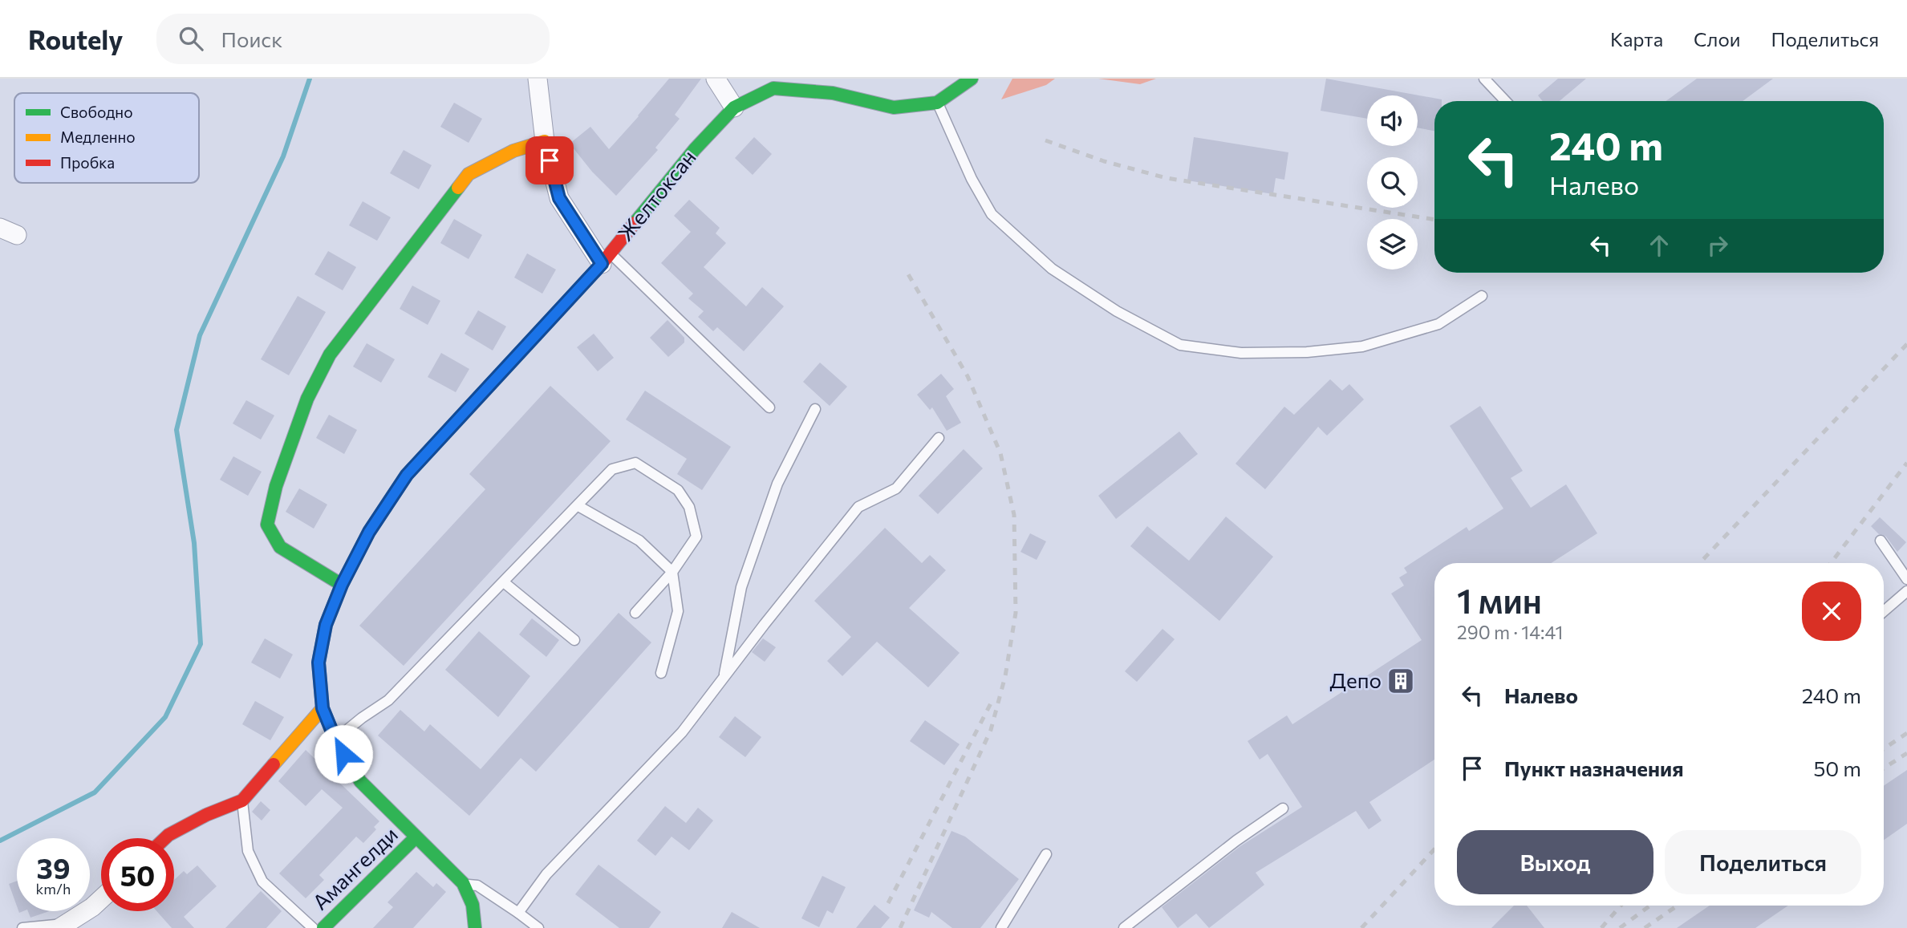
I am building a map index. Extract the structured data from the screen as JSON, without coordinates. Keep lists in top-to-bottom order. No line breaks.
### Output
{"streets":{"main road":["Желтоксан","Амангелди"]},"crossings":[["Желтоксан","Амангелди"]],"places":{"building":["Депо"]},"legend":["Свободно","Медленно","Пробка"],"page":{"header":"Routely","search":"Поиск","nav":["Карта","Слои","Поделиться"],"turn":["240 m","Налево"],"heading":["1 мин","290 m · 14:41"],"list":[{"name":"Налево","value":"240 m"},{"name":"Пункт назначения","value":"50 m"}],"buttons":["Выход","Поделиться"],"speed":"39 km/h","limit":"50"}}
